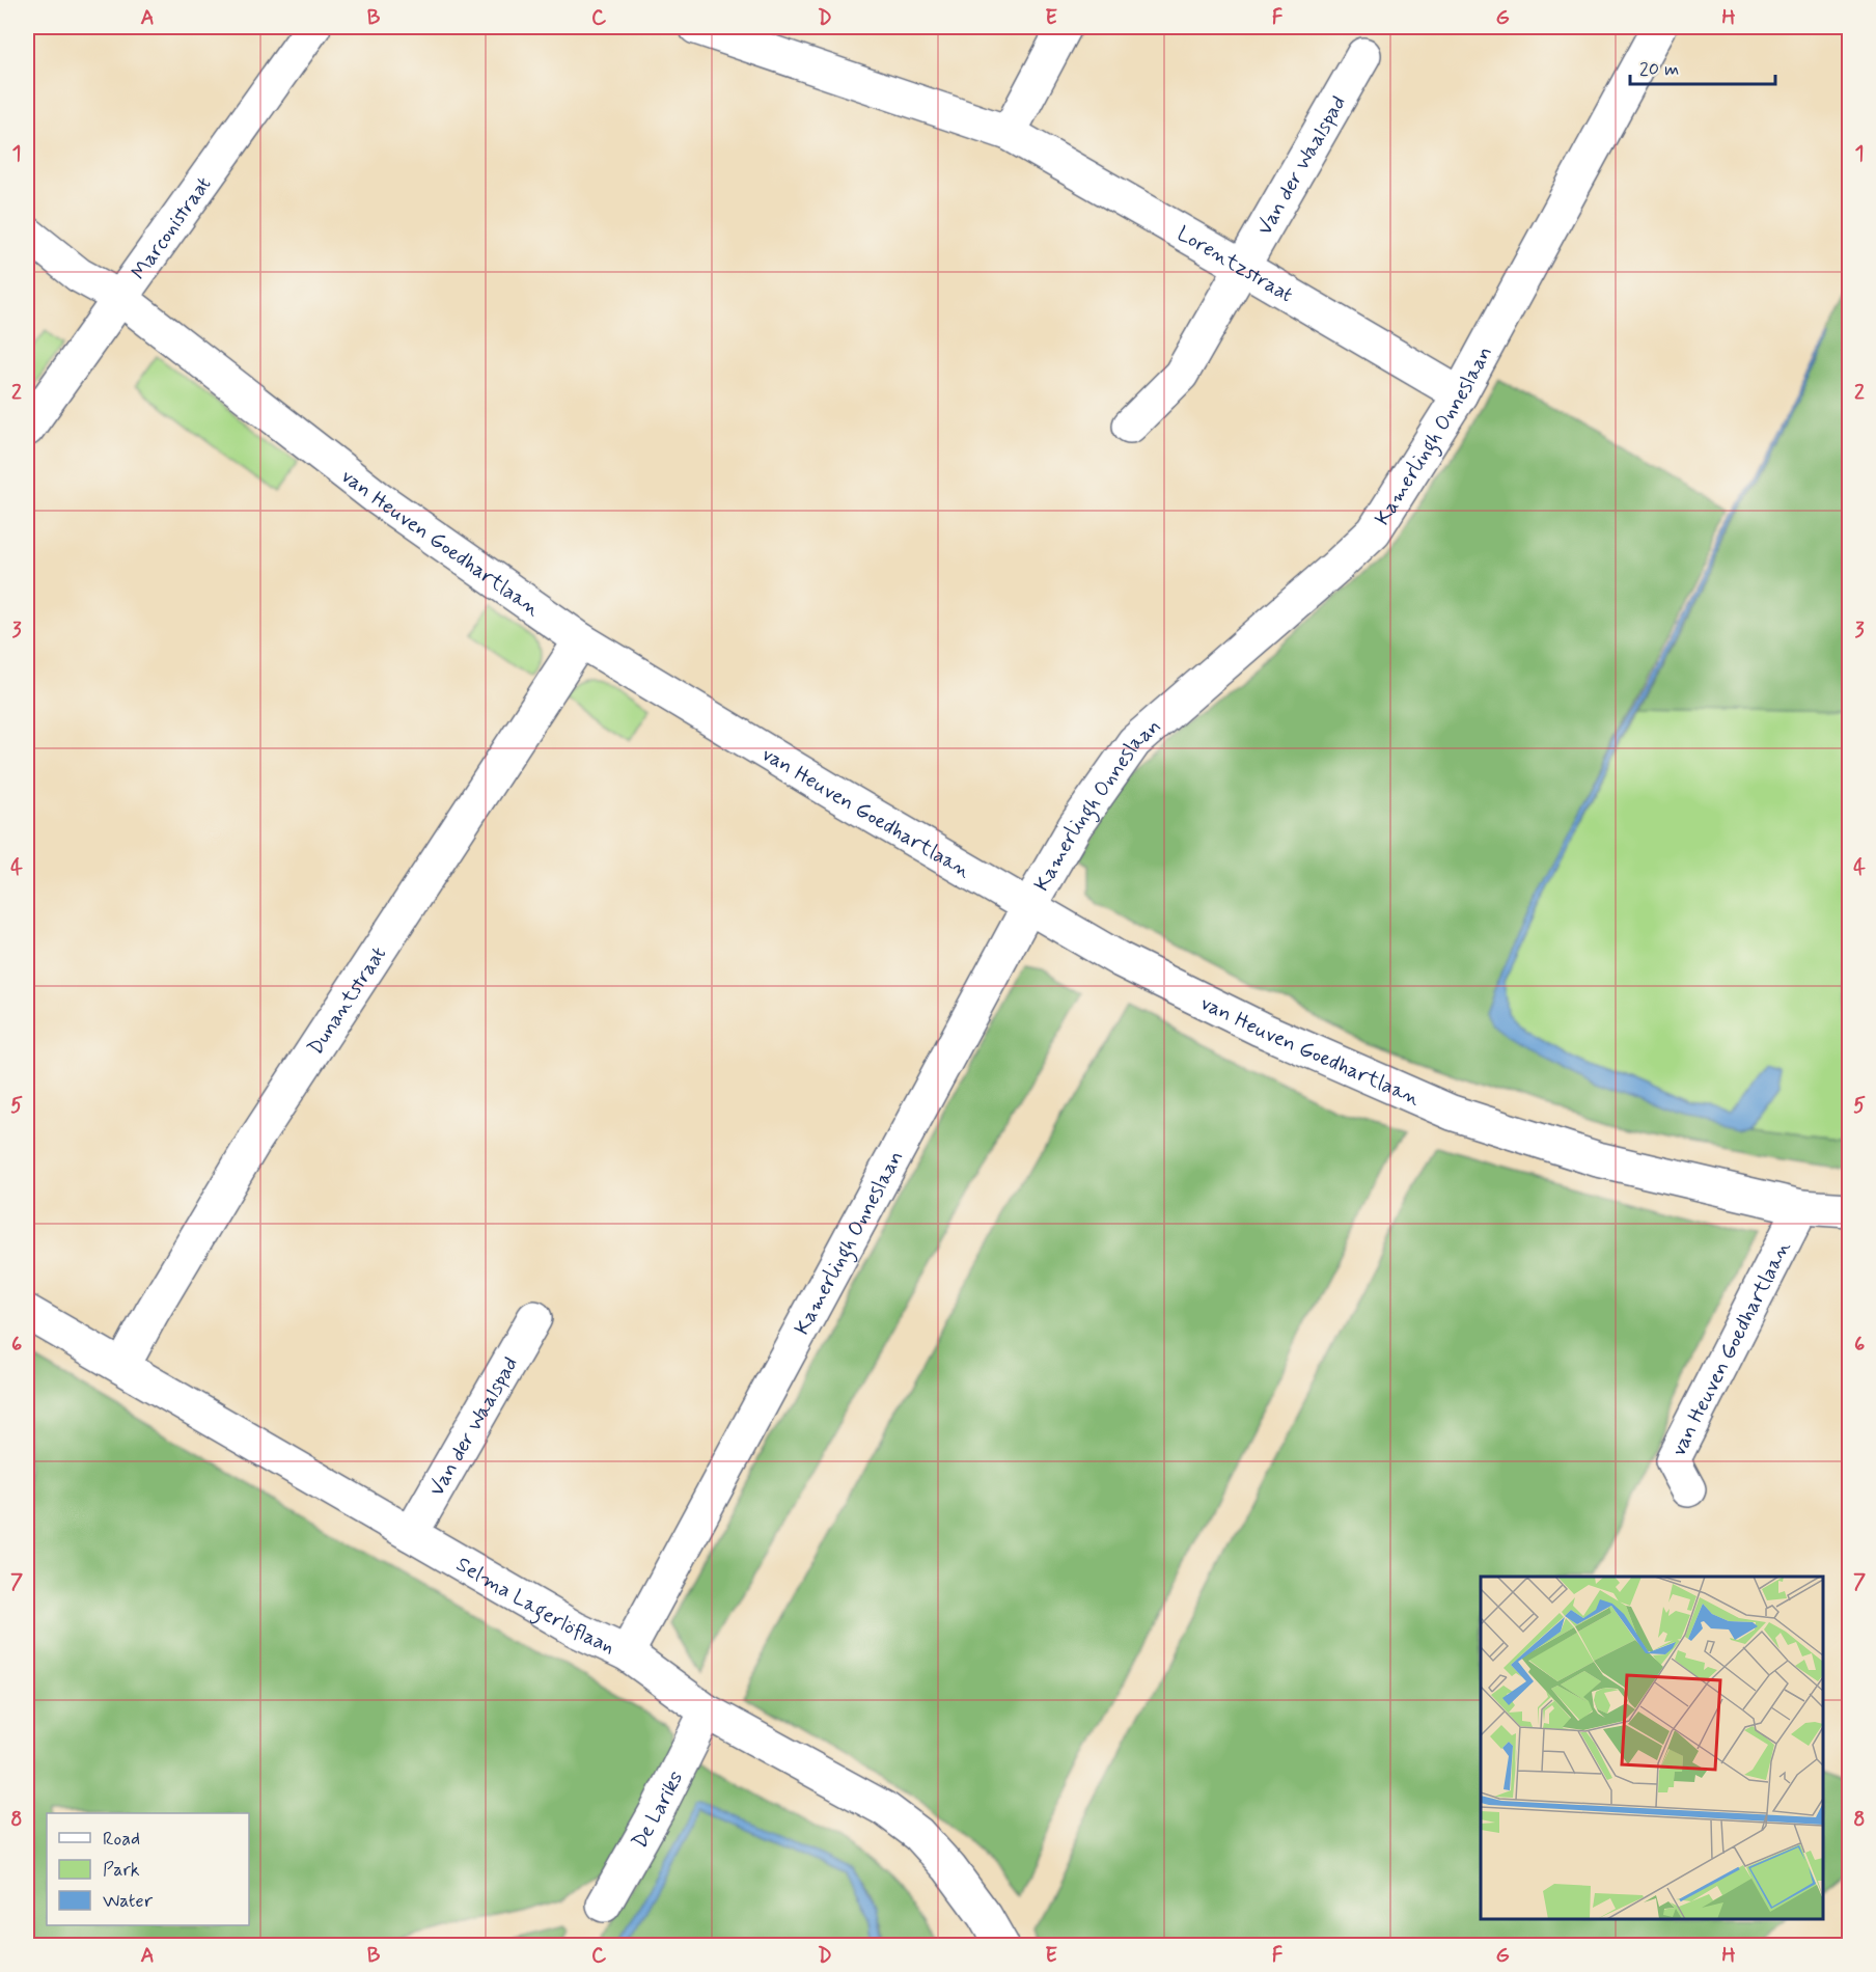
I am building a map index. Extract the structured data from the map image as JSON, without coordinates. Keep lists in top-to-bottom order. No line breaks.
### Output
{"streets":{"street":["Van der Waalspad","Marconistraat","Lorentzstraat","Kamerlingh Onneslaan","van Heuven Goedhartlaan","Dunantstraat","Selma Lagerlöflaan","De Lariks"]},"crossings":[["Van der Waalspad","Lorentzstraat"],["Van der Waalspad","Selma Lagerlöflaan"],["Marconistraat","van Heuven Goedhartlaan"],["Lorentzstraat","Kamerlingh Onneslaan"],["Kamerlingh Onneslaan","van Heuven Goedhartlaan"],["Kamerlingh Onneslaan","Selma Lagerlöflaan"],["van Heuven Goedhartlaan","Dunantstraat"],["Dunantstraat","Selma Lagerlöflaan"],["Selma Lagerlöflaan","De Lariks"]],"legend":["Road","Park","Water"],"scale_bar":"20 m","grid":{"columns":["A","B","C","D","E","F","G","H"],"rows":["1","2","3","4","5","6","7","8"]}}
